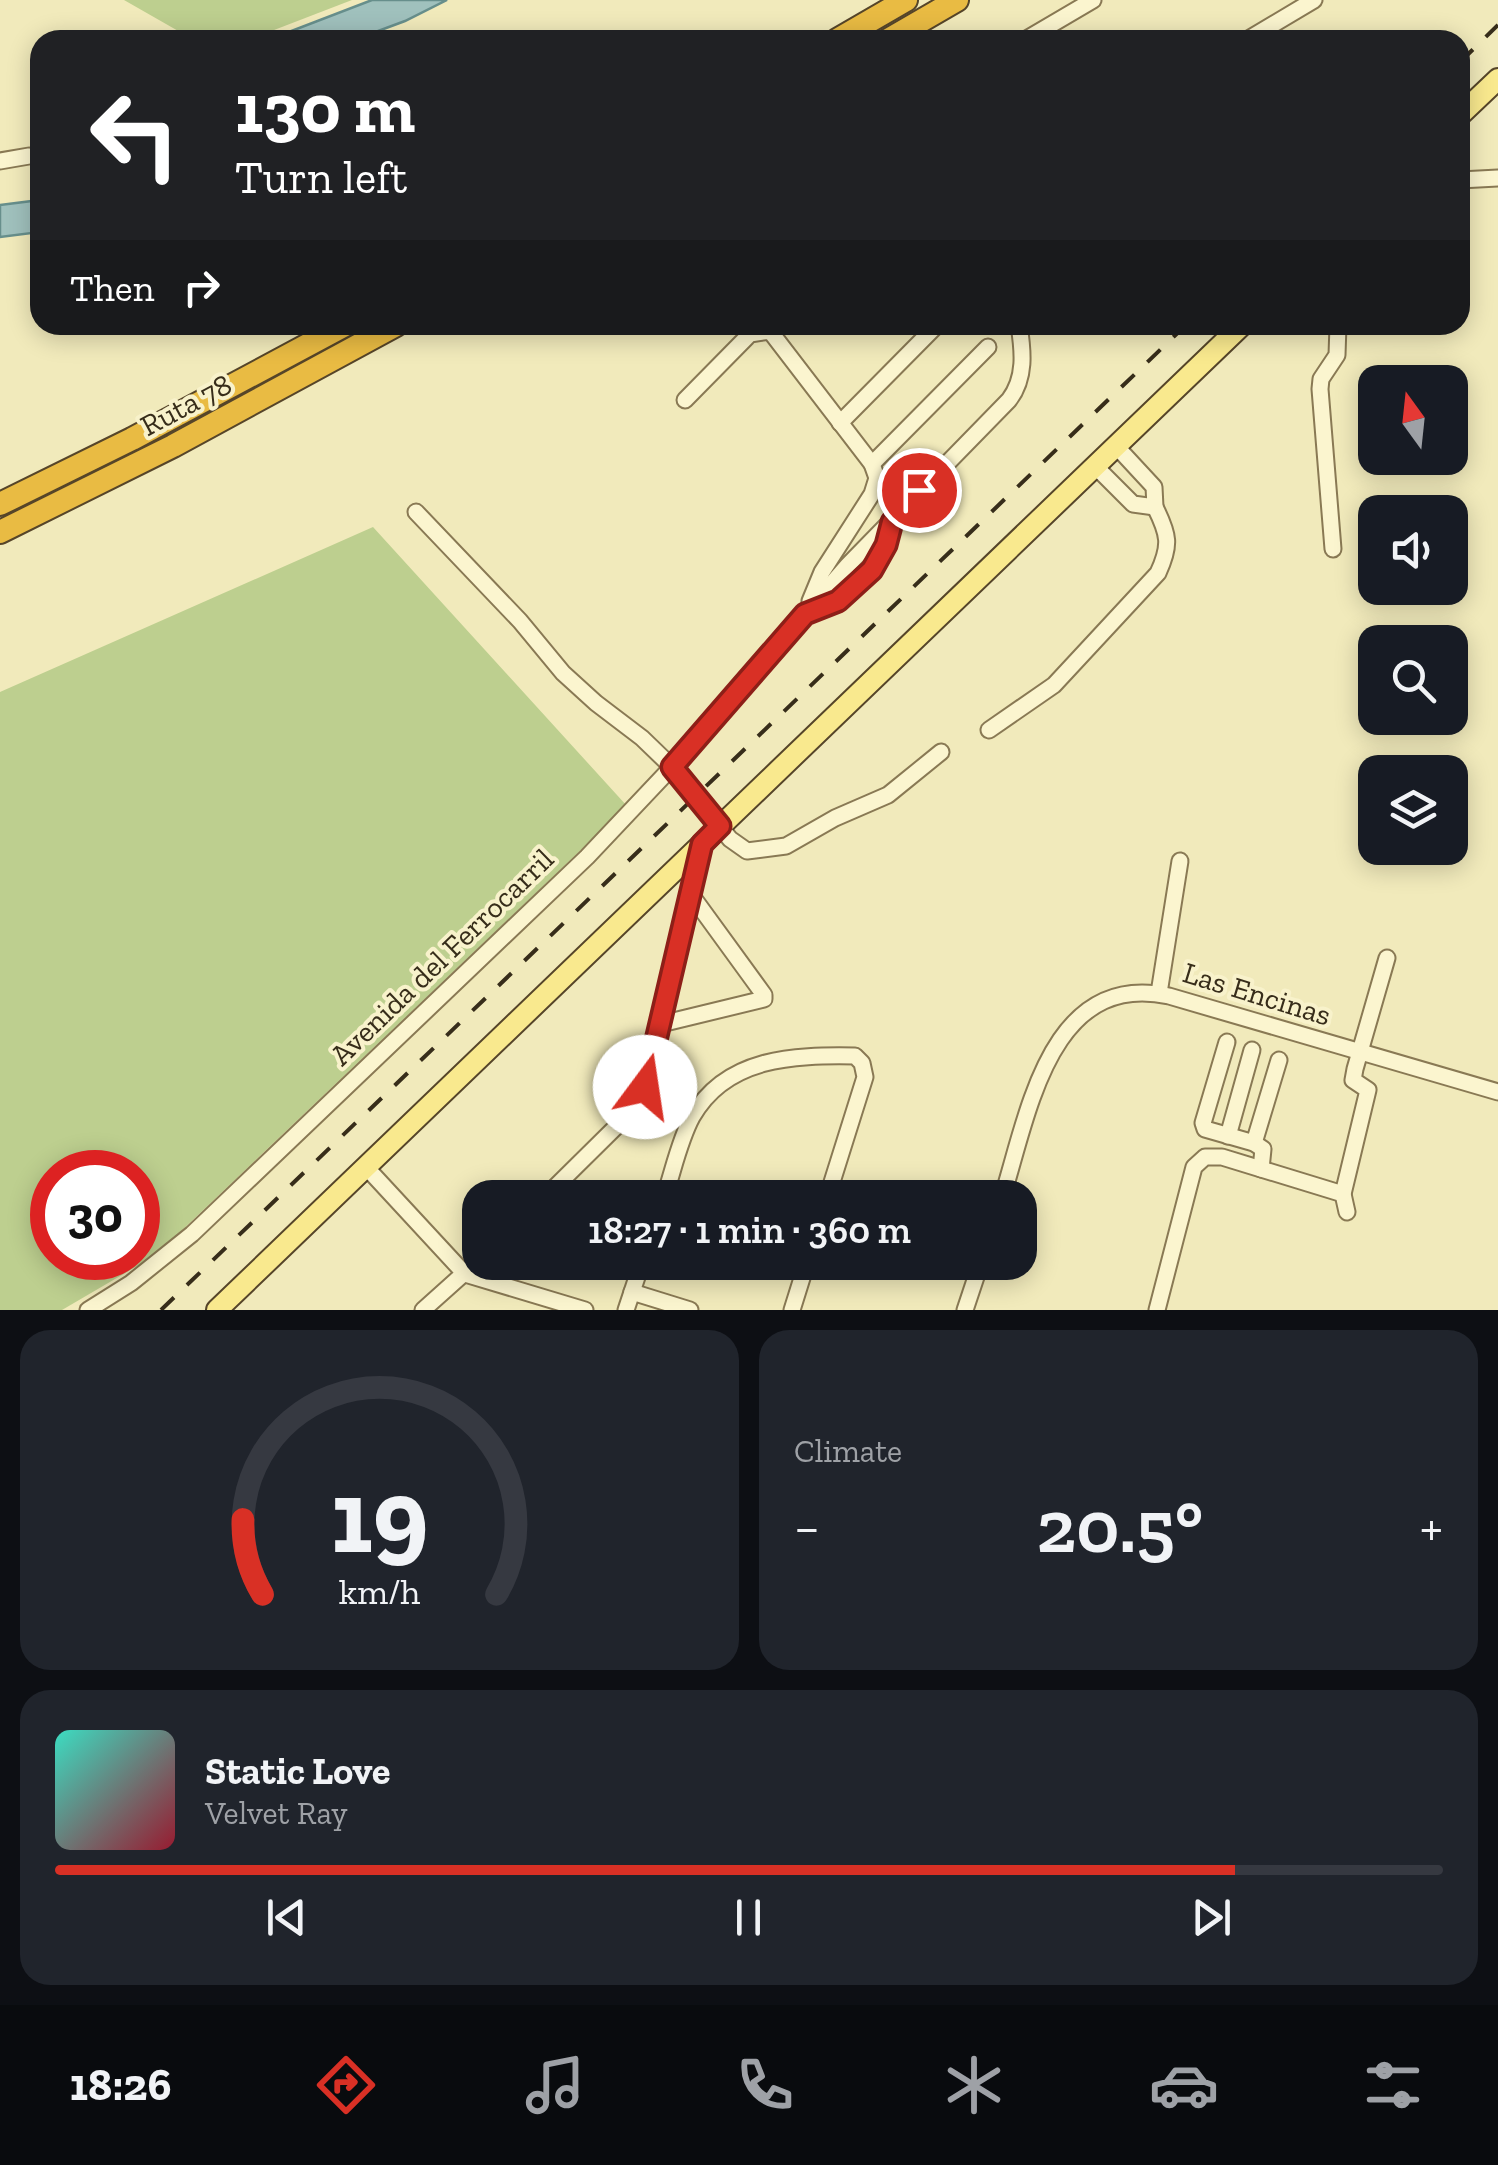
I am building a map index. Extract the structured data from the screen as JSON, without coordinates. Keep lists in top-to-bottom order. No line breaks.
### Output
{"streets":{"highway":["Ruta 78"],"street":["Avenida del Ferrocarril","Las Encinas"]},"north":"top","page":{"turn":["130 m","Turn left"],"then":"Then","limit":"30","trip":"18:27 · 1 min · 360 m","tile":"Climate","heat":["−","20.5°","+"],"song":["Static Love","Velvet Ray"],"tabs":"18:26","gauge":["19","km/h"]}}
